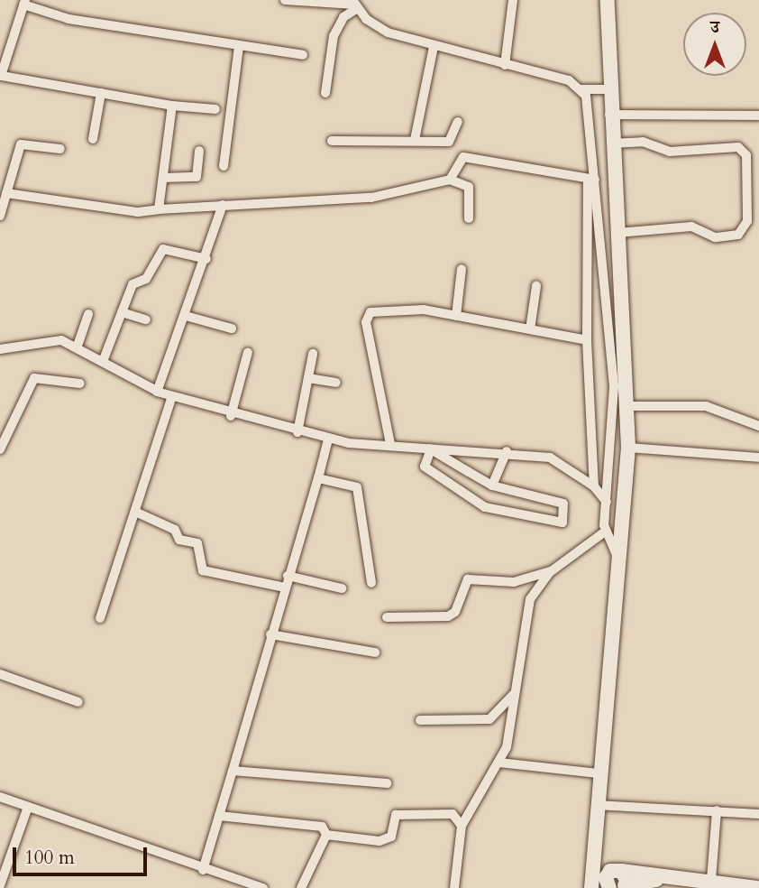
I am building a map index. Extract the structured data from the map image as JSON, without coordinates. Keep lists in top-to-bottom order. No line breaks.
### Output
{"scale_bar":"100 m","north":"top"}
